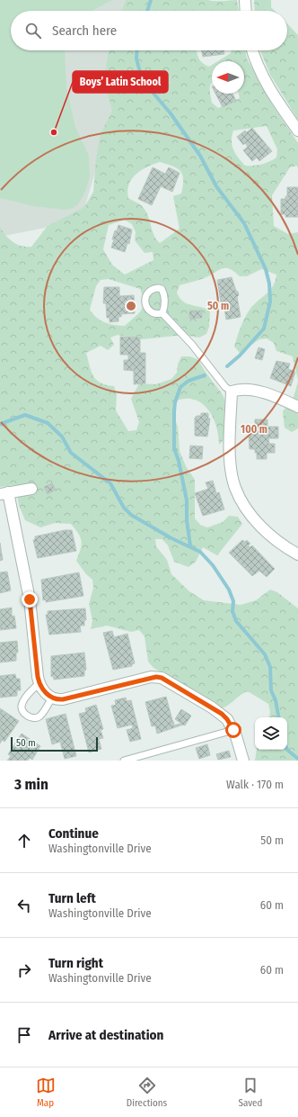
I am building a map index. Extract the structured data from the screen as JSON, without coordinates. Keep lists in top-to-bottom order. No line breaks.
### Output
{"places":["Boys’ Latin School"],"scale_bar":"50 m","north":"left","page":{"search":"Search here","scale":"50 m","heading":["3 min","Walk · 170 m"],"list":[["Continue","Washingtonville Drive","50 m"],["Turn left","Washingtonville Drive","60 m"],["Turn right","Washingtonville Drive","60 m"],"Arrive at destination"],"nav":["Map","Directions","Saved"]},"rings":["50 m","100 m"]}
